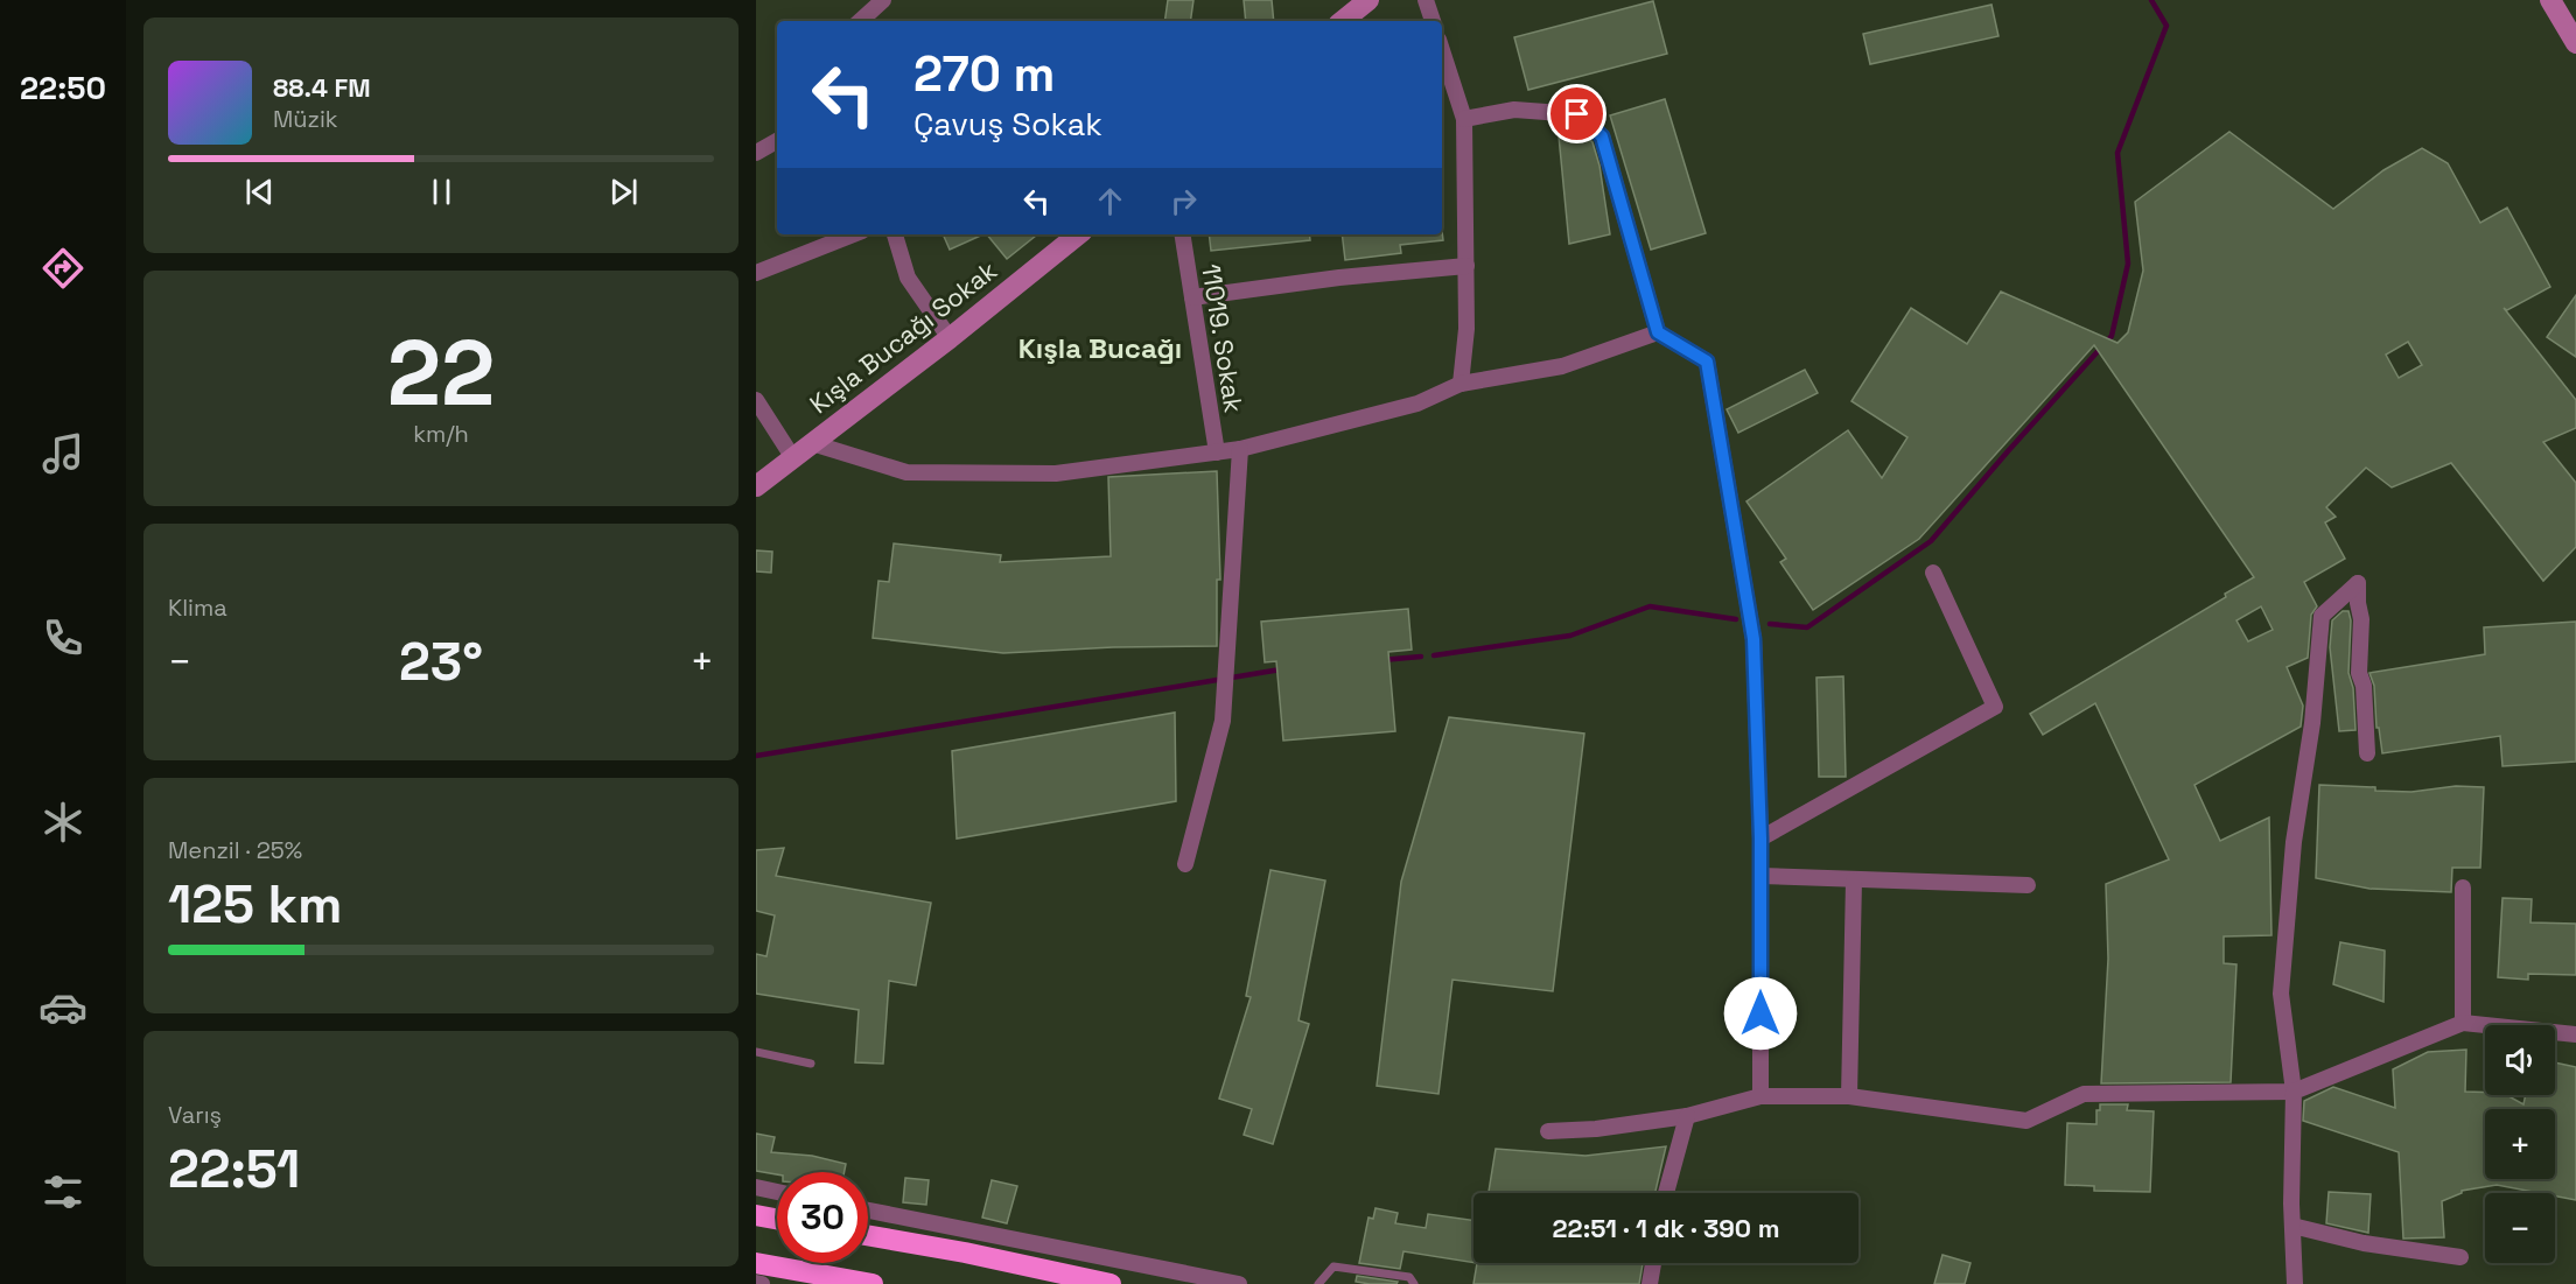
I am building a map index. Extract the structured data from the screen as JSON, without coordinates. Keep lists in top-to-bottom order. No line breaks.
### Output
{"streets":{"street":["Kışla Bucağı Sokak","11019. Sokak"]},"districts":["Kışla Bucağı"],"page":{"tabs":"22:50","turn":["270 m","Çavuş Sokak"],"song":["88.4 FM","Müzik"],"tile":[["22","km/h"],"Klima",["Menzil · 25%","125 km"],["Varış","22:51"]],"heat":["−","23°","+"],"map_buttons":["+","−"],"limit":"30","trip":"22:51 · 1 dk · 390 m"}}
